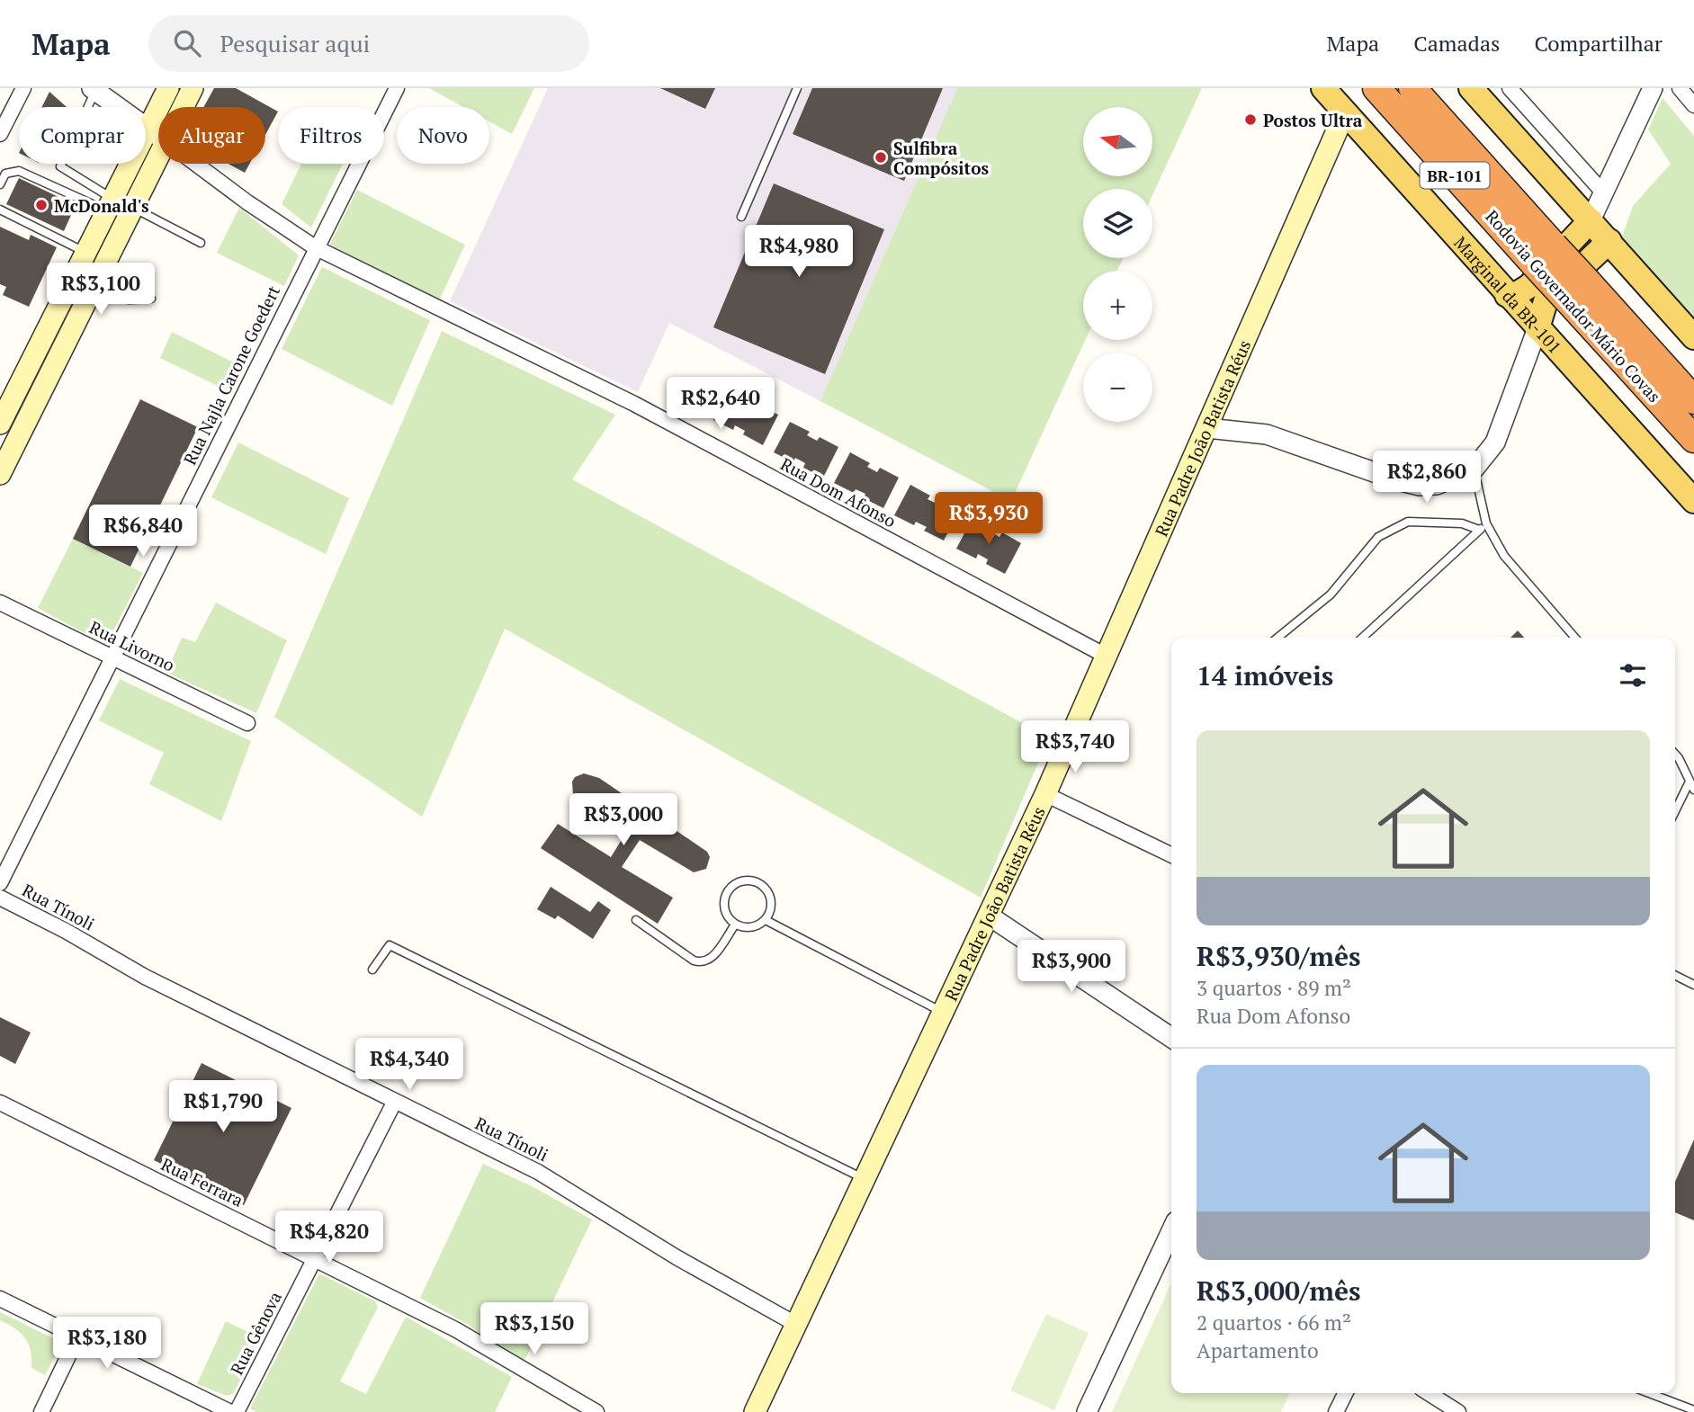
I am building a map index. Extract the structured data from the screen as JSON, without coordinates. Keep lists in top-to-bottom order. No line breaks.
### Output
{"streets":{"highway":["BR-101","Rodovia Governador Mário Covas"],"main road":["Marginal da BR-101","Rua Padre João Batista Réus"],"street":["Rua Najla Carone Goedert","Rua Dom Afonso","Rua Livorno","Rua Tínoli","Rua Ferrara","Rua Gênova"]},"crossings":[["Marginal da BR-101","Rua Padre João Batista Réus"],["Rua Najla Carone Goedert","Rua Dom Afonso"],["Rua Najla Carone Goedert","Rua Livorno"],["Rua Padre João Batista Réus","Rua Dom Afonso"],["Rua Padre João Batista Réus","Rua Tínoli"],["Rua Tínoli","Rua Gênova"],["Rua Ferrara","Rua Gênova"]],"places":["Postos Ultra","Sulfibra Compósitos","McDonald's"],"north":"left","page":{"header":"Mapa","search":"Pesquisar aqui","nav":["Mapa","Camadas","Compartilhar"],"map_buttons":["+","−"],"chip":["Comprar","Alugar","Filtros","Novo"],"price":["R$4,980","R$3,100","R$2,640","R$2,860","R$3,930","R$6,840","R$3,740","R$3,000","R$3,900","R$4,340","R$1,790","R$4,820","R$3,150","R$3,180"],"heading":"14 imóveis","list":[{"name":"R$3,930/mês","note":"3 quartos · 89 m² · Rua Dom Afonso"},{"name":"R$3,000/mês","note":"2 quartos · 66 m² · Apartamento"}]}}
